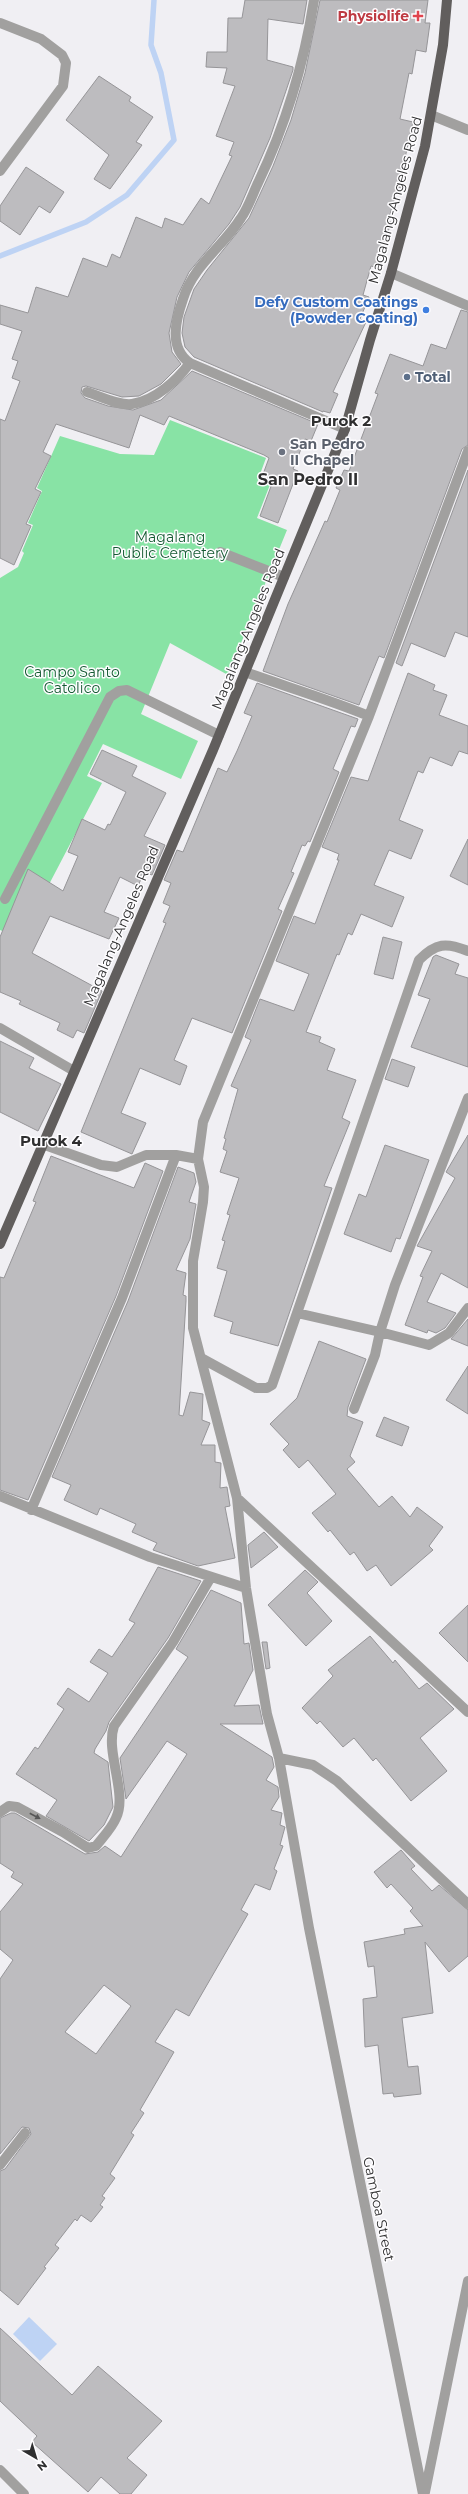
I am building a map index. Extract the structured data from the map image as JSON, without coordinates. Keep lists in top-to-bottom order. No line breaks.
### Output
{"streets":{"main road":["Magalang-Angeles Road"],"street":["Gamboa Street"]},"districts":["Purok 2","San Pedro II","Purok 4"],"parks":["Magalang Public Cemetery","Campo Santo Catolico"],"places":{"health":["Physiolife"],"other":["Defy Custom Coatings (Powder Coating)","Total","San Pedro II Chapel"]},"north":"bottom right"}
